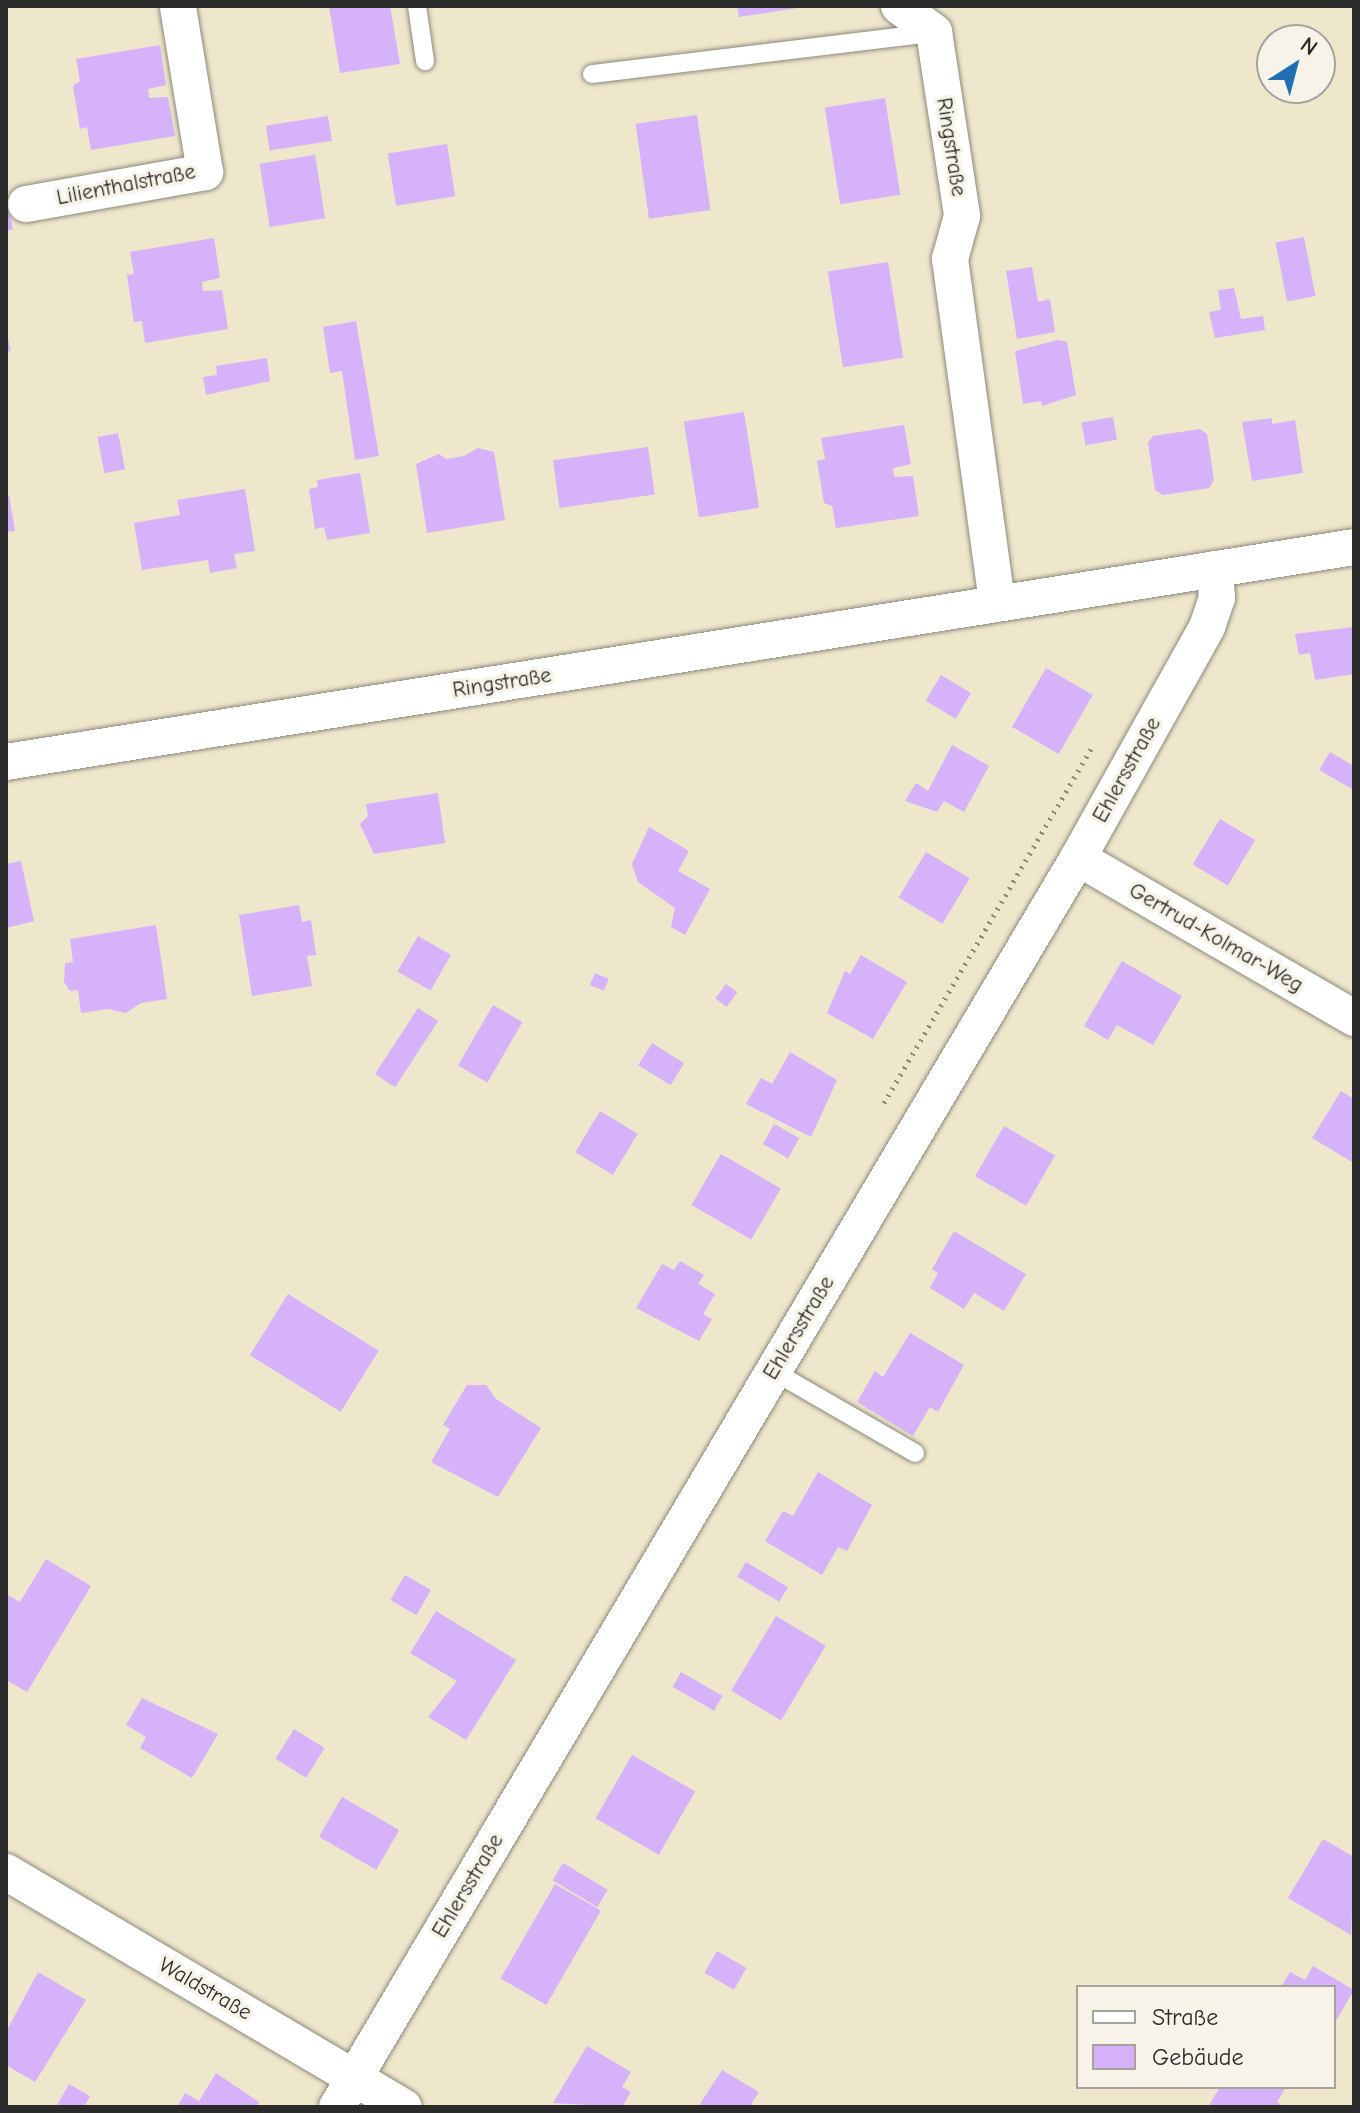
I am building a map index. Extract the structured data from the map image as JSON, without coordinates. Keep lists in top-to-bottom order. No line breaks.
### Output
{"streets":{"street":["Ringstraße","Lilienthalstraße","Ehlersstraße","Gertrud-Kolmar-Weg","Waldstraße"]},"crossings":[["Ringstraße","Ehlersstraße"],["Ehlersstraße","Gertrud-Kolmar-Weg"],["Ehlersstraße","Waldstraße"]],"legend":["Straße","Gebäude"],"north":"top right"}
